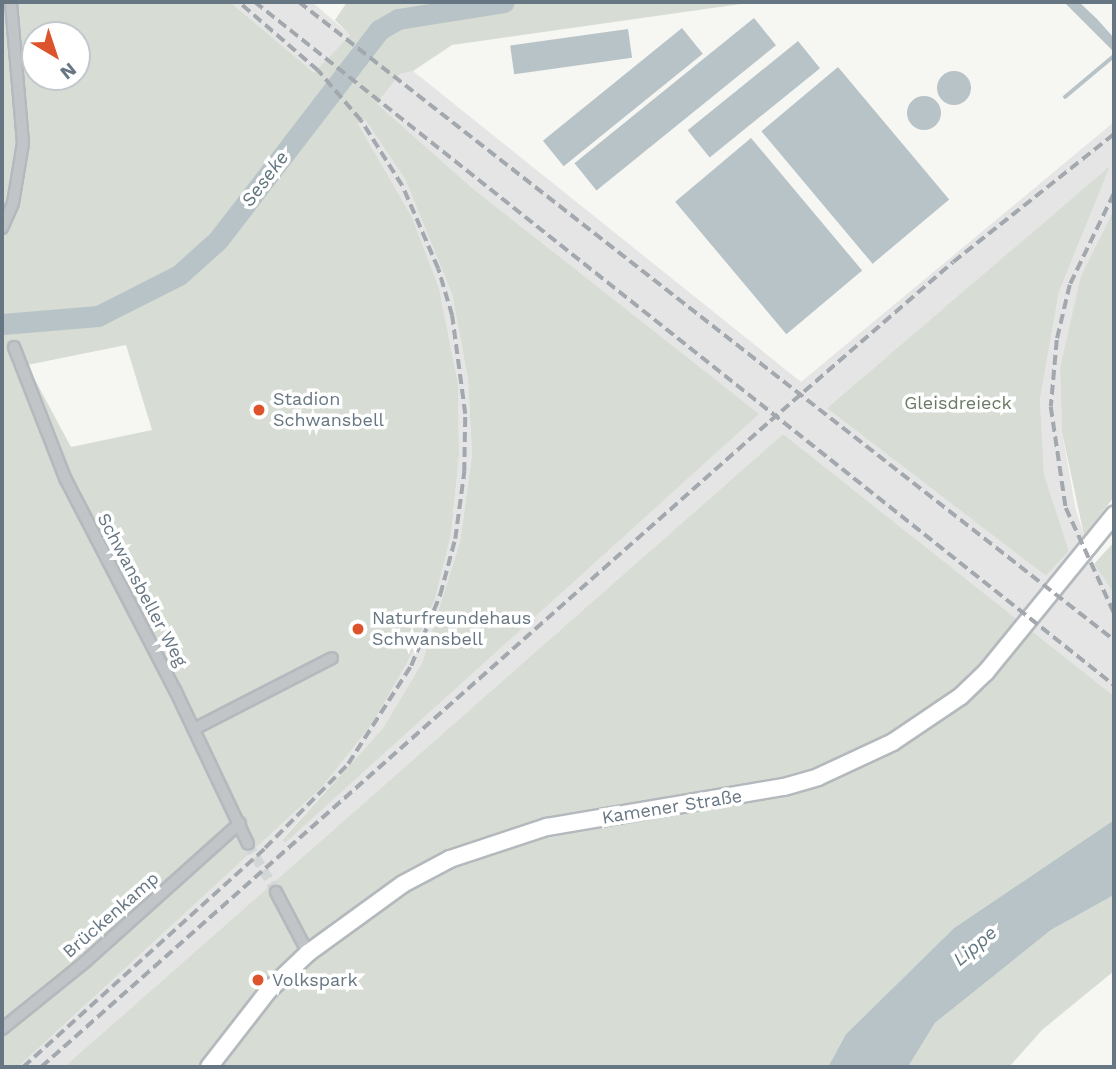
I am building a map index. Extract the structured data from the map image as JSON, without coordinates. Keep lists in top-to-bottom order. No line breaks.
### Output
{"streets":{"main road":["Kamener Straße"],"street":["Schwansbeller Weg","Brückenkamp"]},"crossings":[["Schwansbeller Weg","Brückenkamp"]],"water":["Seseke","Lippe"],"parks":["Gleisdreieck"],"places":["Stadion Schwansbell","Naturfreundehaus Schwansbell","Volkspark"],"north":"bottom right"}
